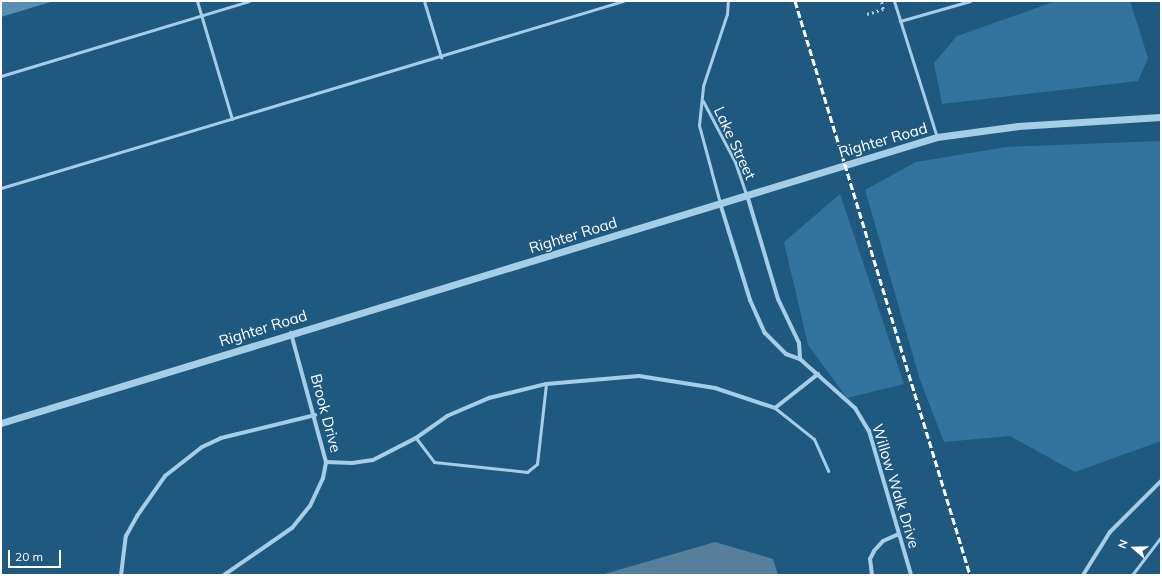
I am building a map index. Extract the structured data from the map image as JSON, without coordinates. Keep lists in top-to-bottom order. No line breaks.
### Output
{"streets":{"street":["Righter Road","Brook Drive","Willow Walk Drive"],"lane":["Lake Street"]},"crossings":[["Righter Road","Lake Street"],["Righter Road","Brook Drive"],["Righter Road","Willow Walk Drive"],["Lake Street","Willow Walk Drive"]],"scale_bar":"20 m","north":"left"}
